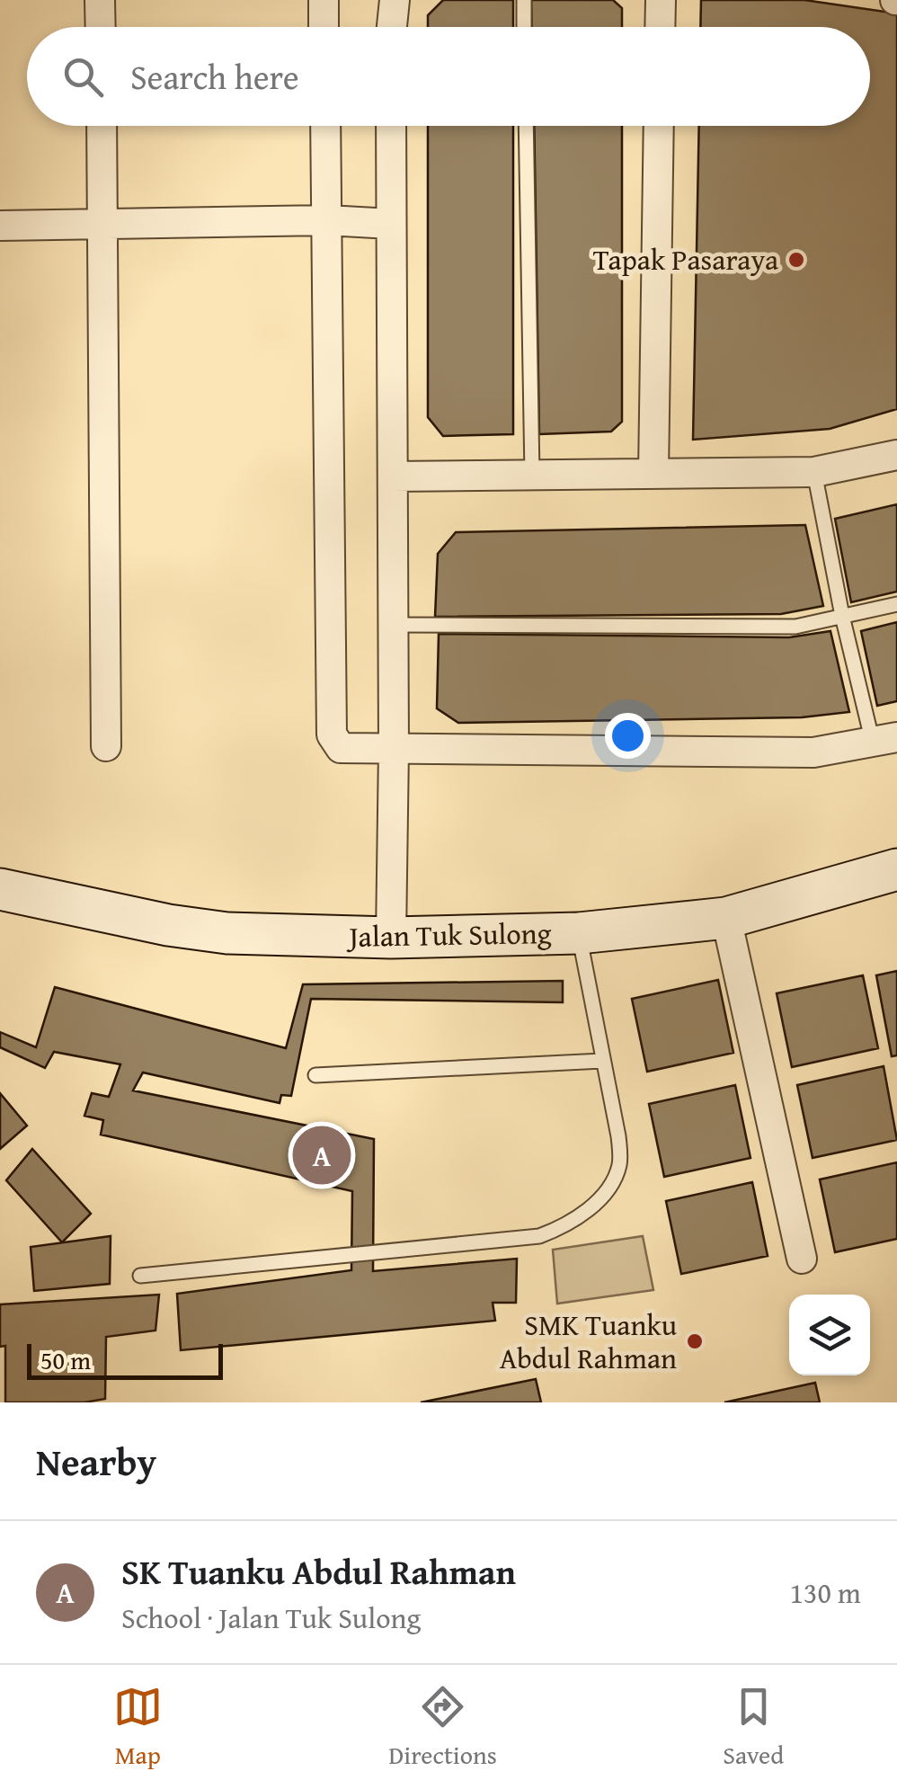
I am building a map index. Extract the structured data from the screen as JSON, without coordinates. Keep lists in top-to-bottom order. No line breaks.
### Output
{"streets":{"street":["Jalan Tuk Sulong"]},"places":["Tapak Pasaraya","SMK Tuanku Abdul Rahman"],"scale_bar":"50 m","page":{"search":"Search here","pins":"A","scale":"50 m","heading":"Nearby","list":[{"mark":"A","name":"SK Tuanku Abdul Rahman","note":"School · Jalan Tuk Sulong","value":"130 m"}],"nav":["Map","Directions","Saved"]}}
